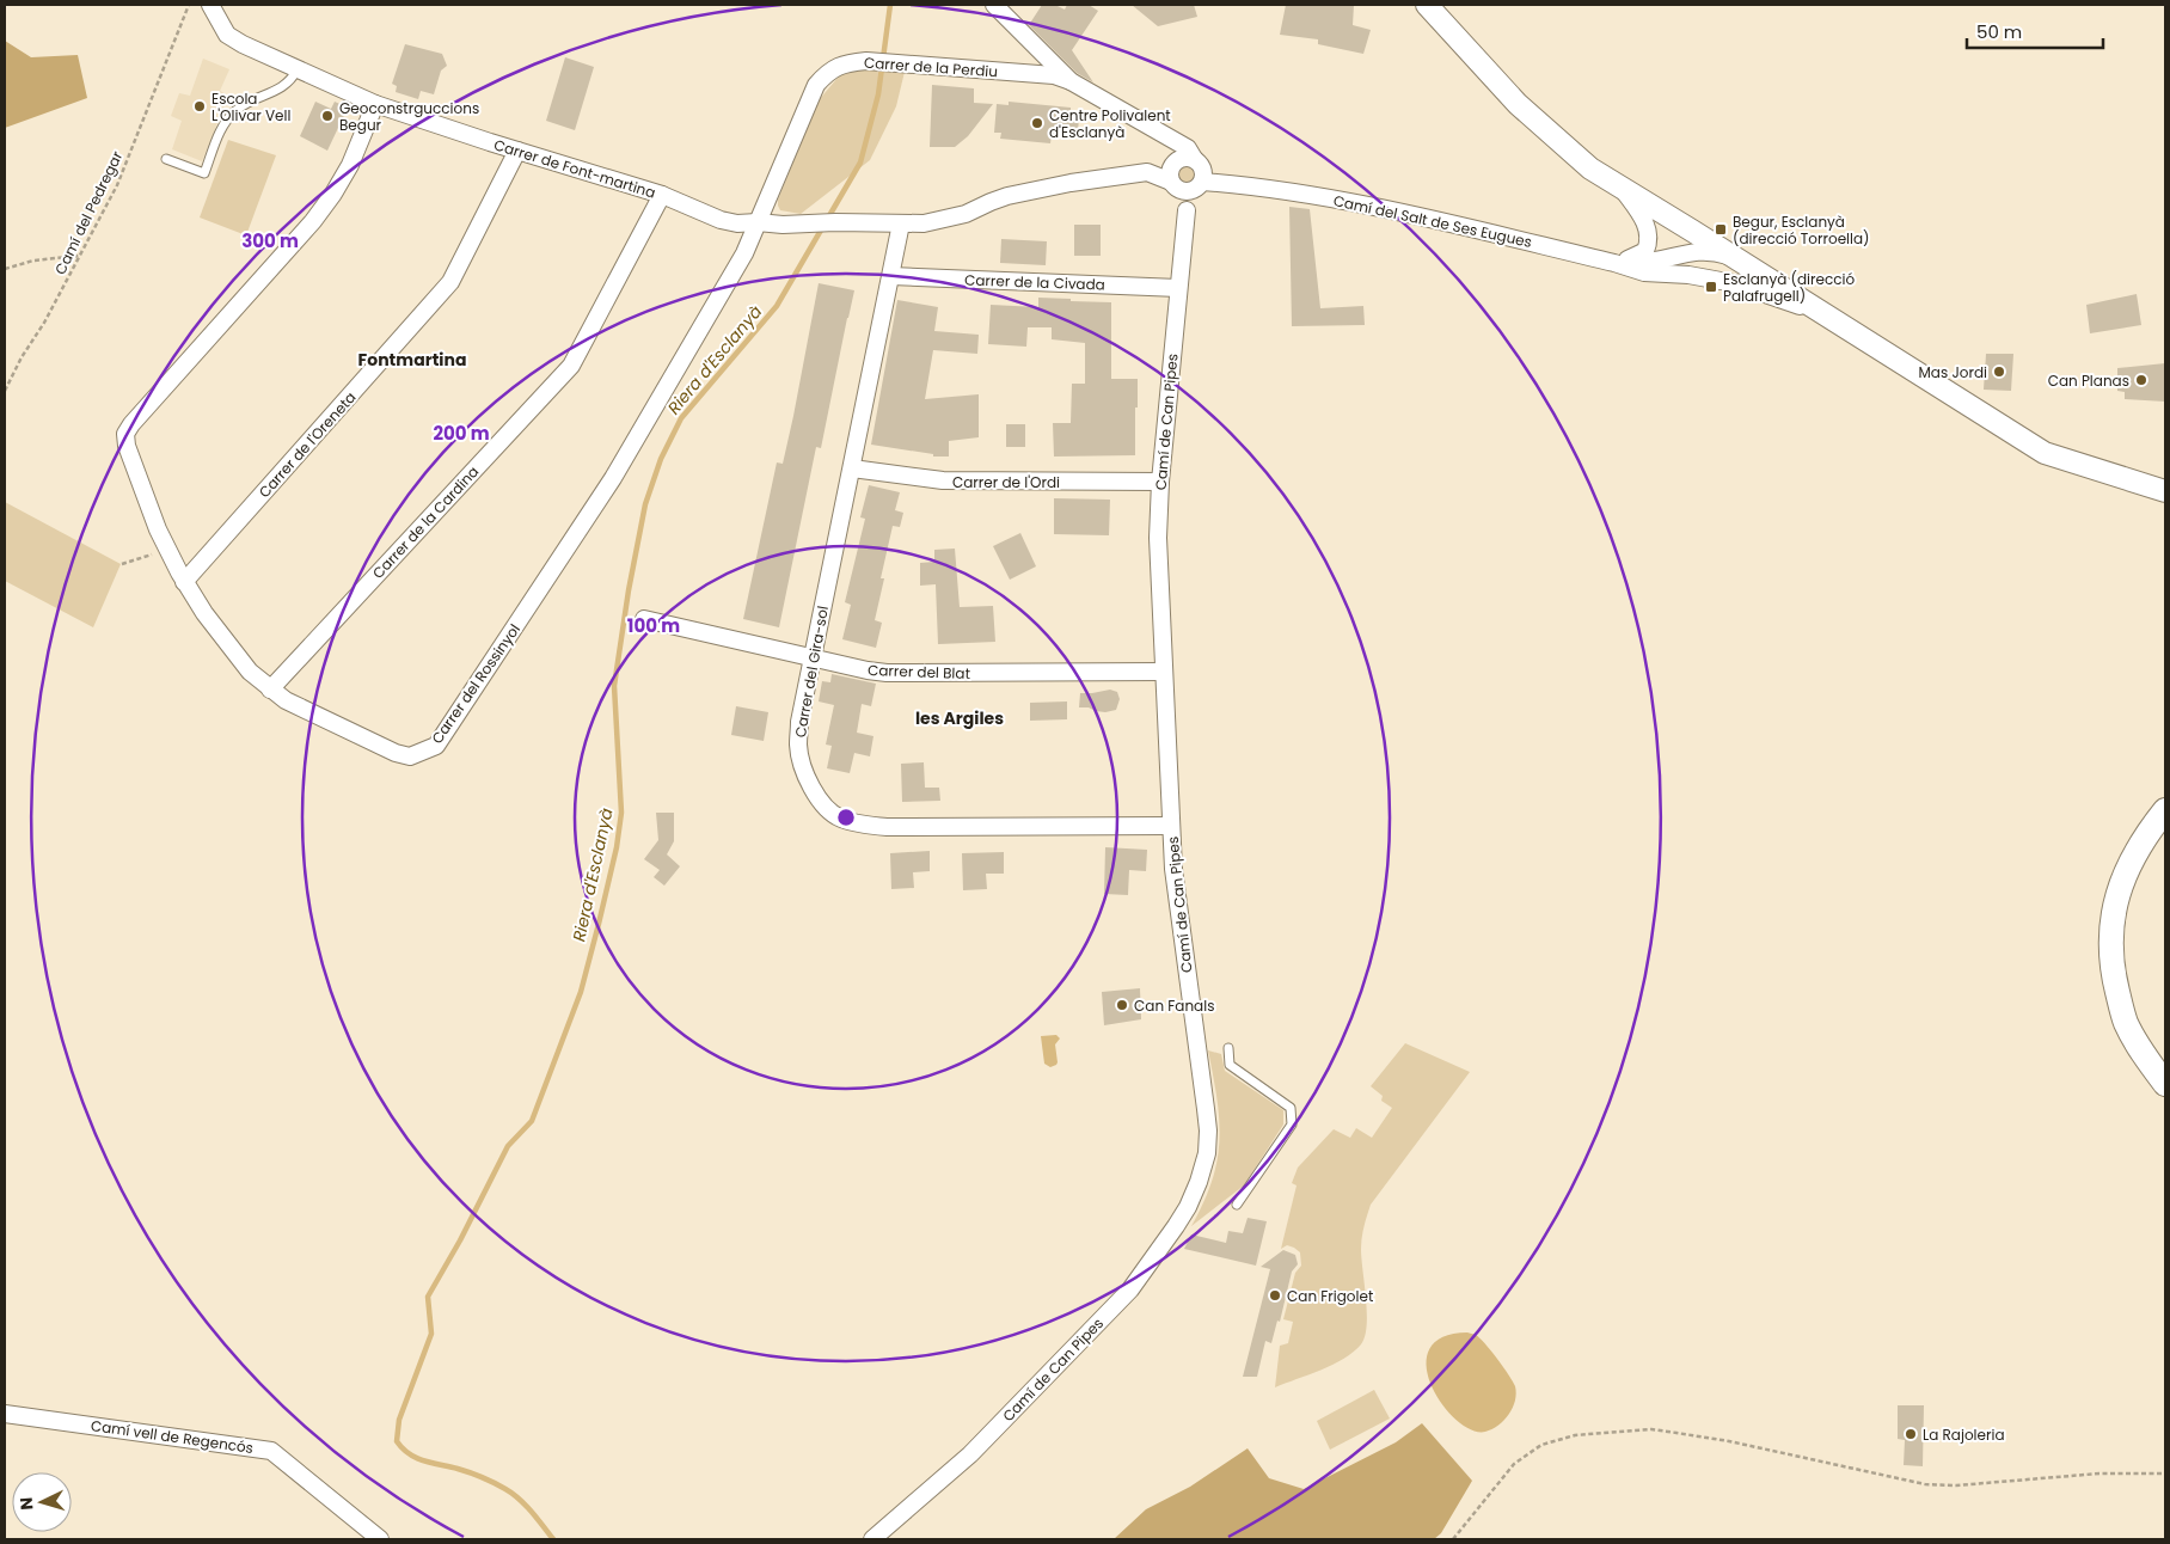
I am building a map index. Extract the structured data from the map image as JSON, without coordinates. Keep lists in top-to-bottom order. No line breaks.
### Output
{"streets":{"street":["Carrer de la Perdiu","Carrer de Font-martina","Camí del Salt de Ses Eugues","Carrer de la Civada","Camí de Can Pipes","Carrer de l'Oreneta","Carrer de l'Ordi","Carrer de la Cardina","Carrer del Gira-sol","Carrer del Blat","Carrer del Rossinyol","Camí vell de Regencós"],"path":["Camí del Pedregar"]},"crossings":[["Carrer de la Perdiu","Carrer de Font-martina"],["Carrer de la Perdiu","Carrer del Rossinyol"],["Carrer de Font-martina","Camí del Salt de Ses Eugues"],["Carrer de Font-martina","Camí de Can Pipes"],["Carrer de Font-martina","Carrer de l'Oreneta"],["Carrer de Font-martina","Carrer de la Cardina"],["Carrer de Font-martina","Carrer del Gira-sol"],["Carrer de Font-martina","Carrer del Rossinyol"],["Camí del Salt de Ses Eugues","Camí de Can Pipes"],["Carrer de la Civada","Camí de Can Pipes"],["Carrer de la Civada","Carrer del Gira-sol"],["Camí de Can Pipes","Carrer de l'Ordi"],["Camí de Can Pipes","Carrer del Gira-sol"],["Camí de Can Pipes","Carrer del Blat"],["Carrer de l'Oreneta","Carrer del Rossinyol"],["Carrer de l'Ordi","Carrer del Gira-sol"],["Carrer de la Cardina","Carrer del Rossinyol"],["Carrer del Gira-sol","Carrer del Blat"]],"districts":["Fontmartina","les Argiles"],"water":["Riera d'Esclanyà"],"places":{"other":["Escola L'Olivar Vell","Geoconstrguccions Begur","Centre Polivalent d'Esclanyà","Mas Jordi","Can Planas","Can Fanals","Can Frigolet","La Rajoleria"],"transit":["Begur, Esclanyà (direcció Torroella)","Esclanyà (direcció Palafrugell)"]},"scale_bar":"50 m","north":"left","rings":["300 m","200 m","100 m"]}
